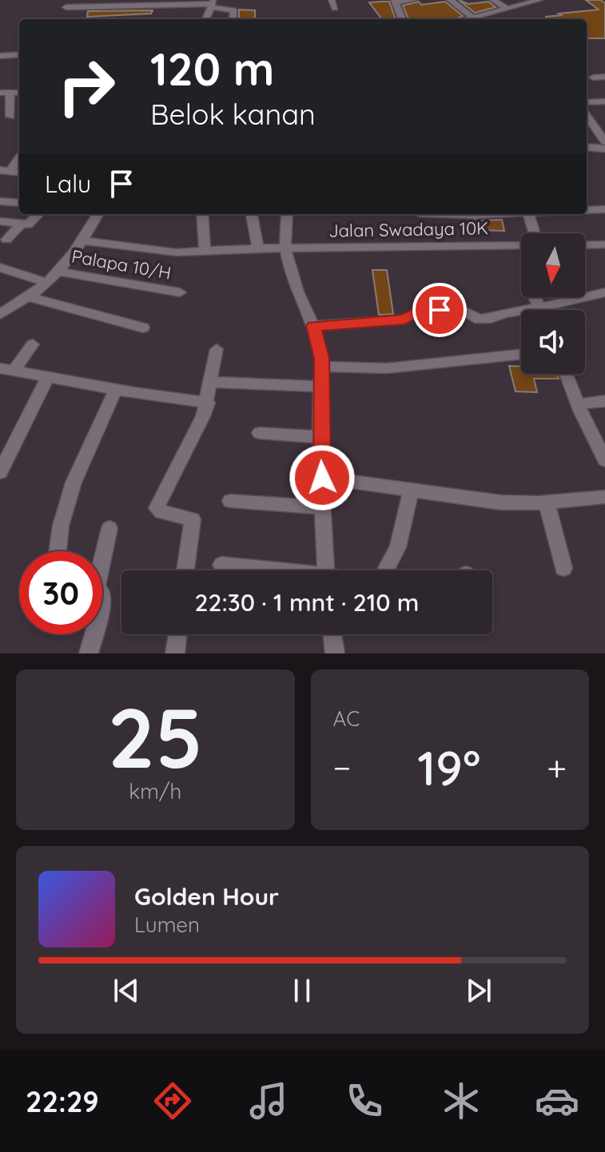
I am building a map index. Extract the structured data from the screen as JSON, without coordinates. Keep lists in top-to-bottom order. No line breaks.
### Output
{"streets":{"street":["Jalan Swadaya 10K","Palapa 10/H"]},"north":"bottom","page":{"turn":["120 m","Belok kanan"],"then":"Lalu","limit":"30","trip":"22:30 · 1 mnt · 210 m","tile":[["25","km/h"],"AC"],"heat":["−","19°","+"],"song":["Golden Hour","Lumen"],"tabs":"22:29"}}
